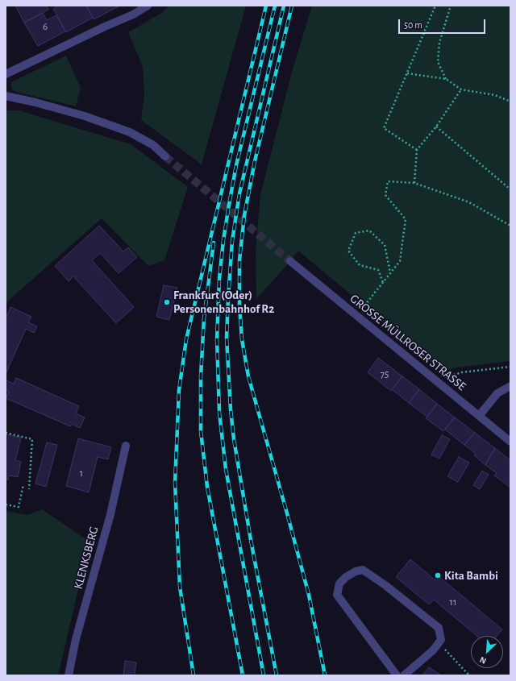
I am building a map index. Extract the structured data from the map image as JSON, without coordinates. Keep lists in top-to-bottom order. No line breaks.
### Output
{"streets":{"street":["GROSSE MÜLLROSER STRASSE","KLENKSBERG"]},"places":["Frankfurt (Oder) Personenbahnhof R2","Kita Bambi"],"house_numbers":["6","75","1","11"],"scale_bar":"50 m","north":"bottom left"}
